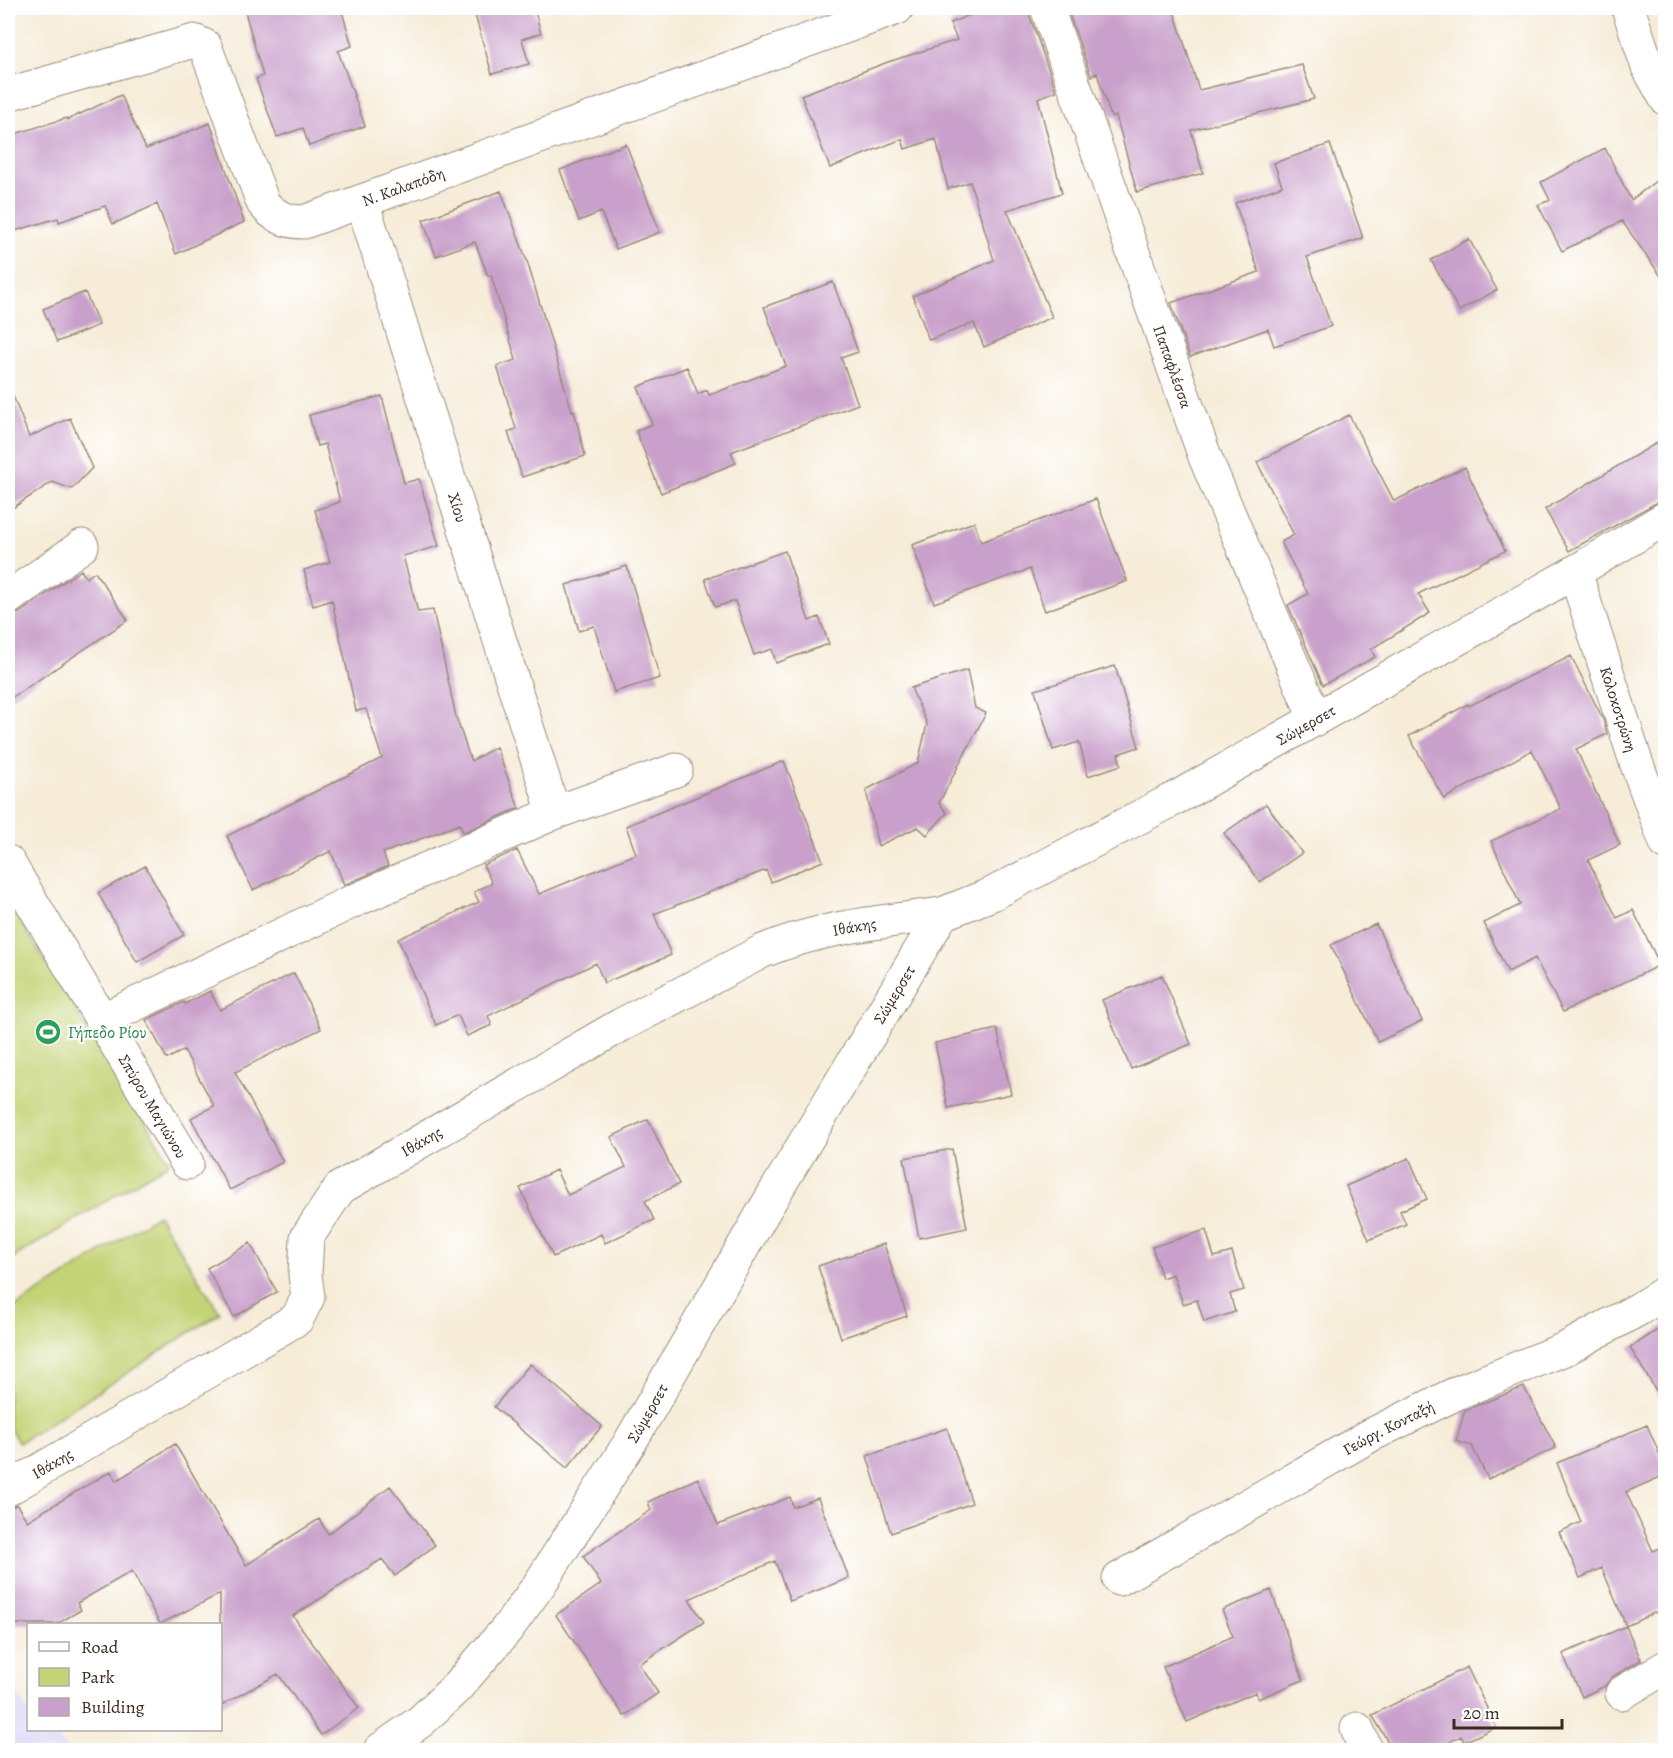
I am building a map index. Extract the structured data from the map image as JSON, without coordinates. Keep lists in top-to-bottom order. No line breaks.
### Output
{"streets":{"street":["Ν. Καλαπόδη","Παπαφλέσσα","Χίου","Κολοκοτρώνη","Σώμερσετ","Ιθάκης","Σπύρου Μαγιώνου","Γεώργ. Κονταξή"]},"crossings":[["Ν. Καλαπόδη","Χίου"],["Παπαφλέσσα","Σώμερσετ"],["Κολοκοτρώνη","Σώμερσετ"],["Σώμερσετ","Ιθάκης"]],"places":{"sports":["Γήπεδο Ρίου"]},"legend":["Road","Park","Building"],"scale_bar":"20 m"}
